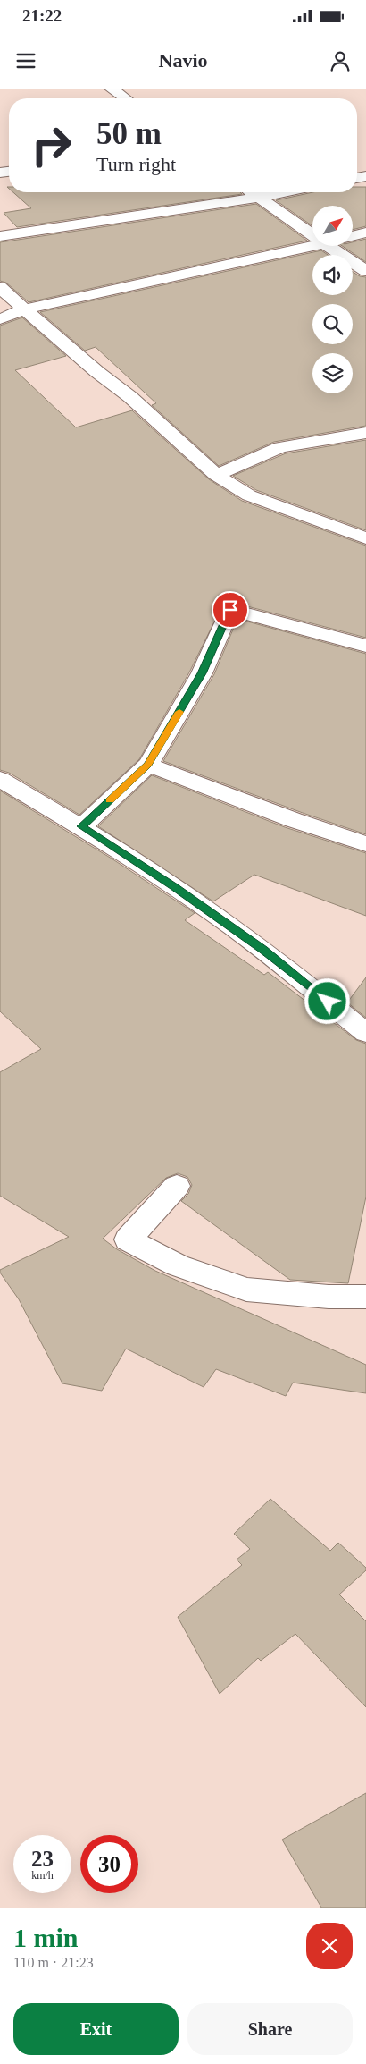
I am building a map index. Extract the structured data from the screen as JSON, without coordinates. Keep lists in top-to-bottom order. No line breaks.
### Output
{"north":"top right","page":{"status":"21:22","header":"Navio","turn":["50 m","Turn right"],"speed":"23 km/h","limit":"30","heading":["1 min","110 m · 21:23"],"buttons":["Exit","Share"]}}
